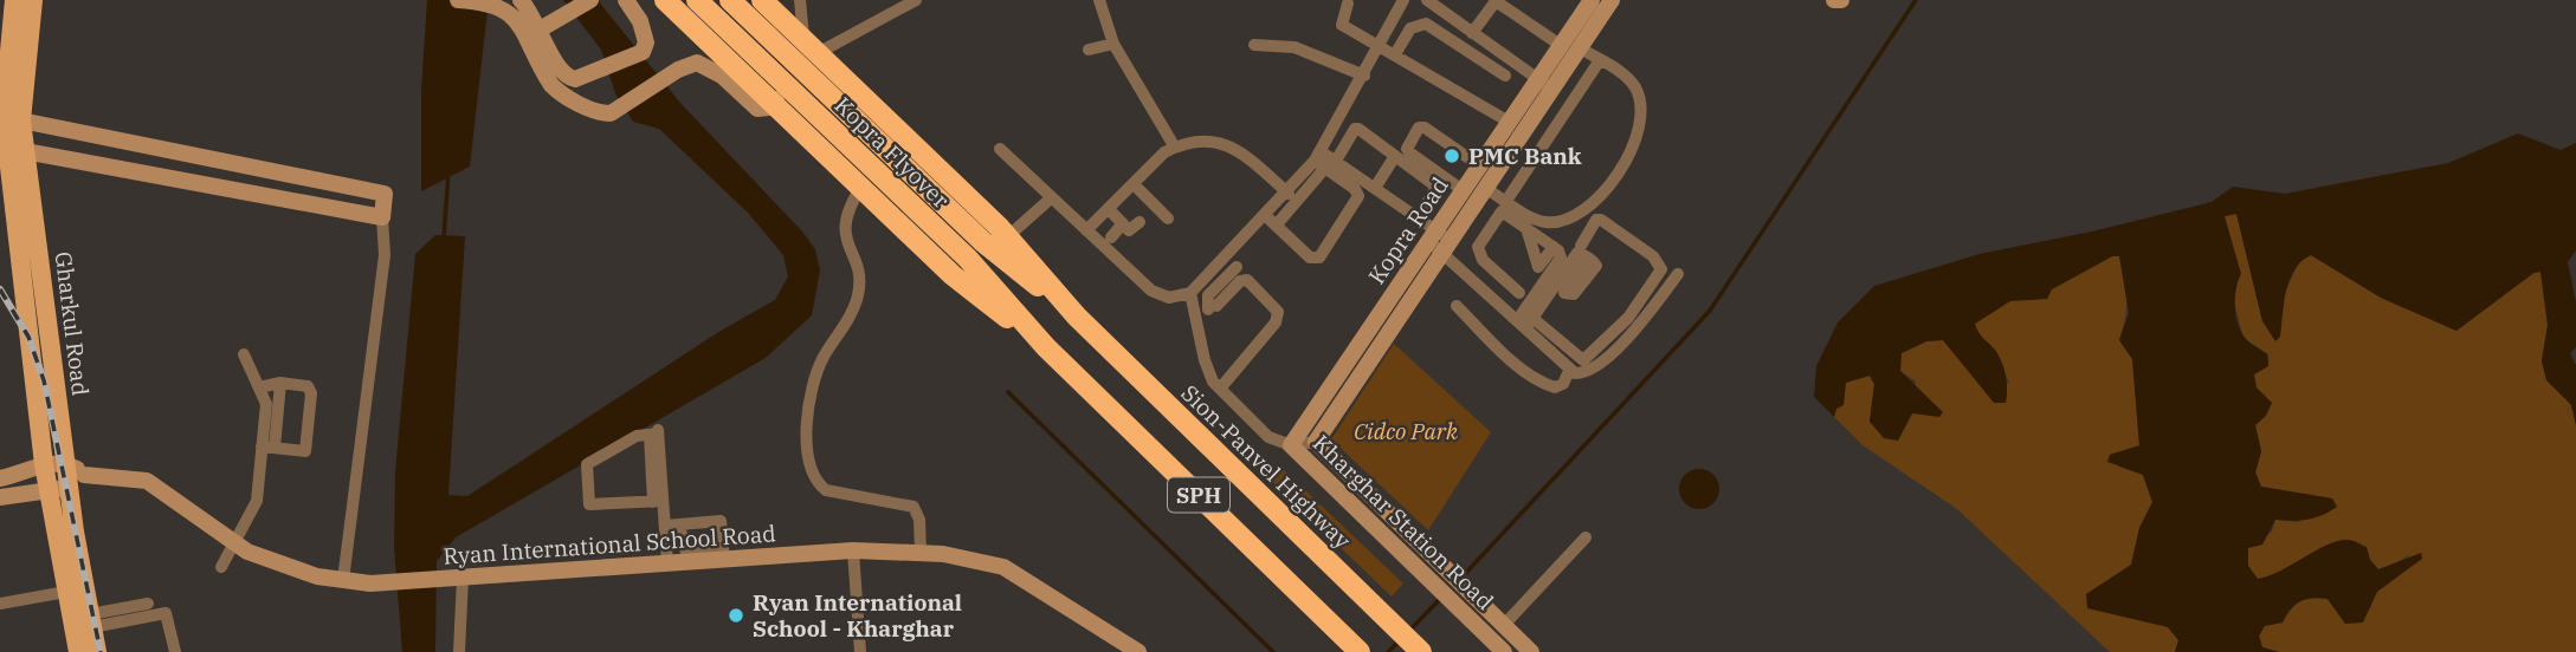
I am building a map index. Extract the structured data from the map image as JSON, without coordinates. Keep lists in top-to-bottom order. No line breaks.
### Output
{"streets":{"highway":["Kopra Flyover","Sion-Panvel Highway","SPH"],"main road":["Gharkul Road"],"street":["Kopra Road","Kharghar Station Road","Ryan International School Road"]},"crossings":[["Kopra Flyover","Sion-Panvel Highway"],["Kopra Flyover","SPH"],["Kopra Road","Kharghar Station Road"],["Gharkul Road","Ryan International School Road"]],"parks":["Cidco Park"],"places":["PMC Bank","Ryan International School - Kharghar"]}
